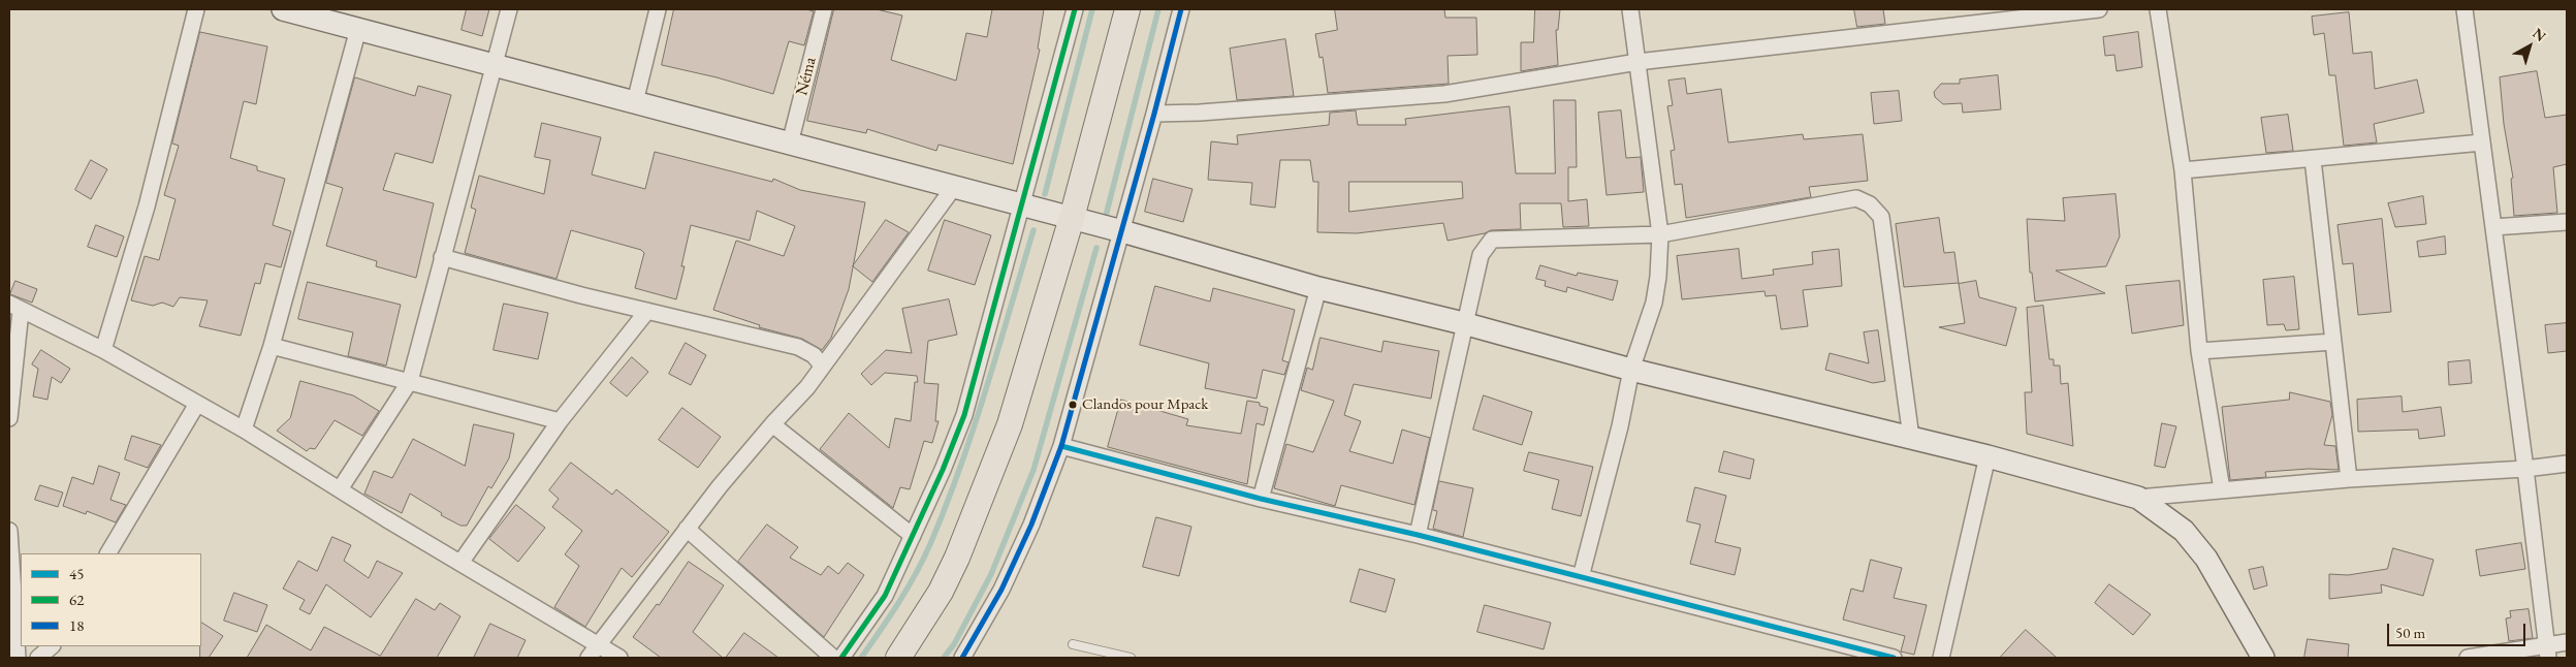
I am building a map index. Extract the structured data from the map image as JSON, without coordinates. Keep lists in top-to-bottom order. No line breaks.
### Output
{"streets":{"street":["Néma"]},"places":["Clandos pour Mpack"],"lines":["transit line 62","transit line 18","transit line 45"],"legend":["45","62","18"],"scale_bar":"50 m","north":"top right"}
